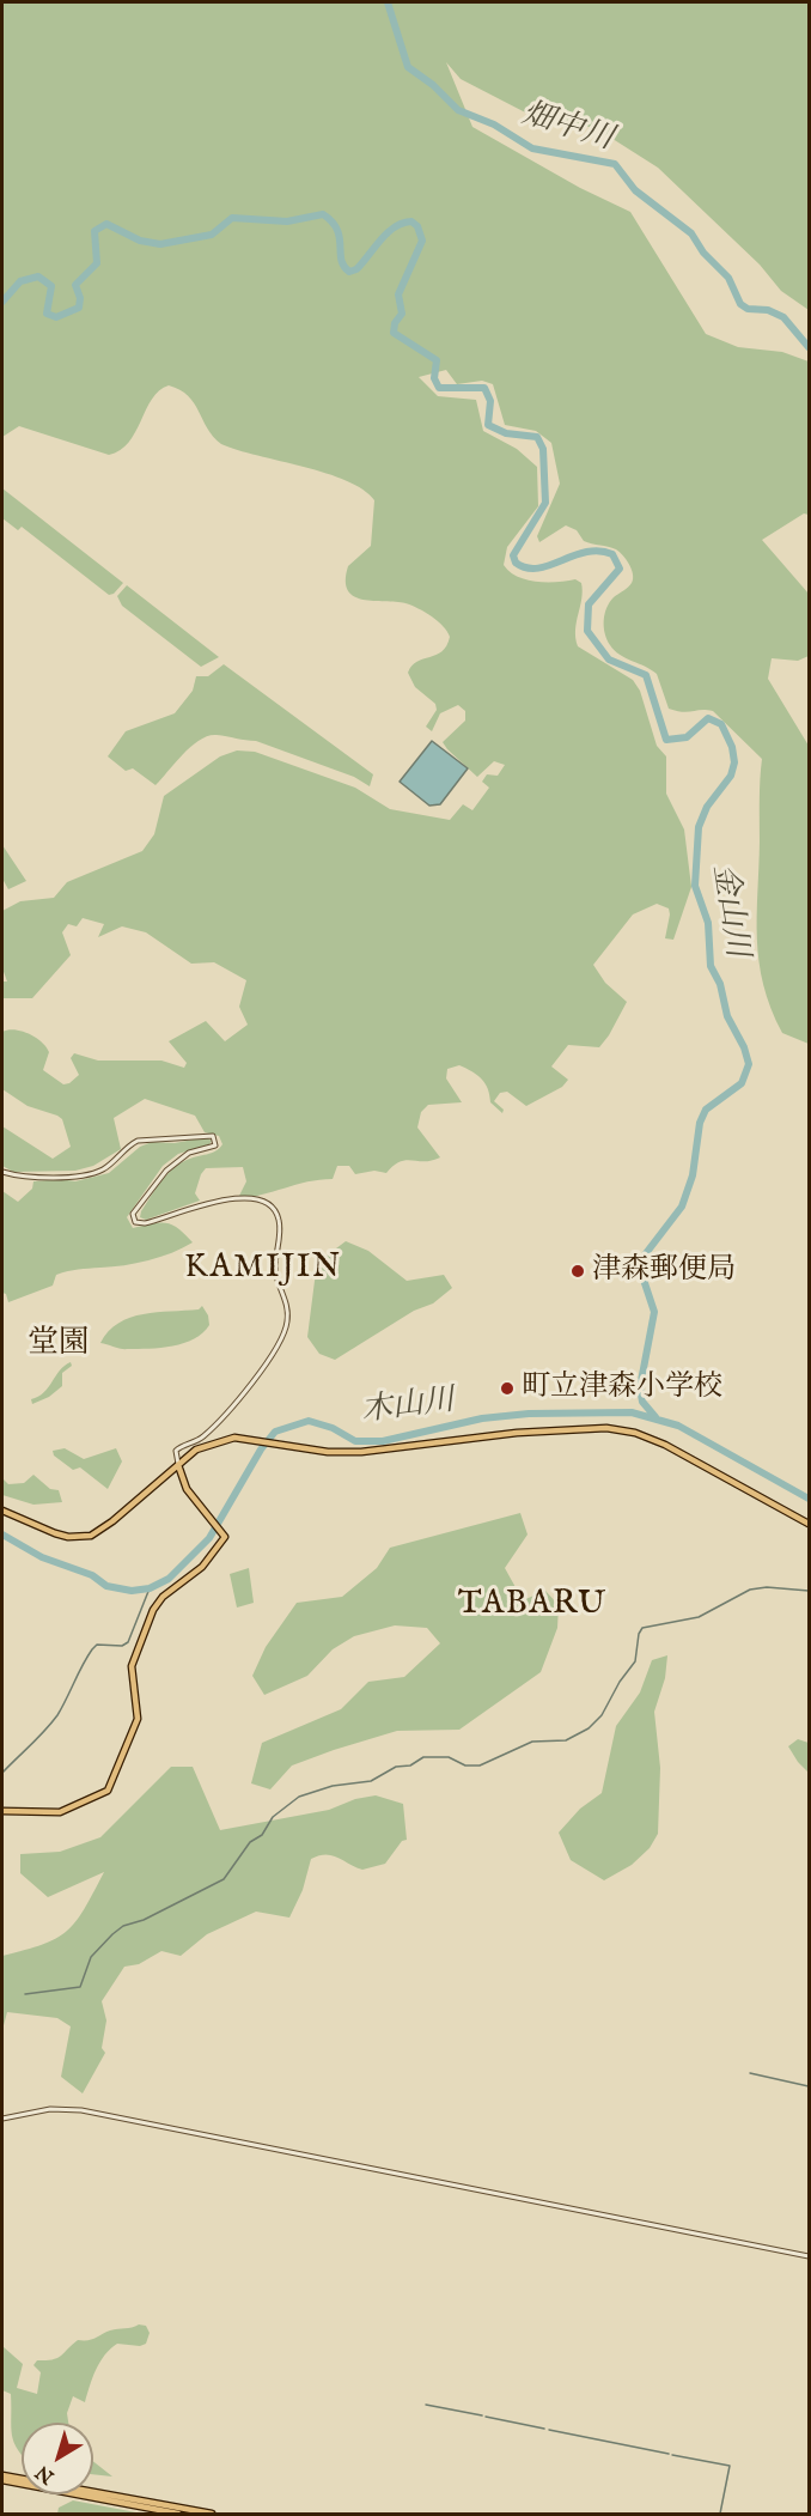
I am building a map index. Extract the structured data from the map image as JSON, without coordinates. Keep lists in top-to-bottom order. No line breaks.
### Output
{"districts":["KAMIJIN","堂園","TABARU"],"water":["畑中川","金山川","木山川"],"places":["津森郵便局","町立津森小学校"],"north":"bottom left"}
